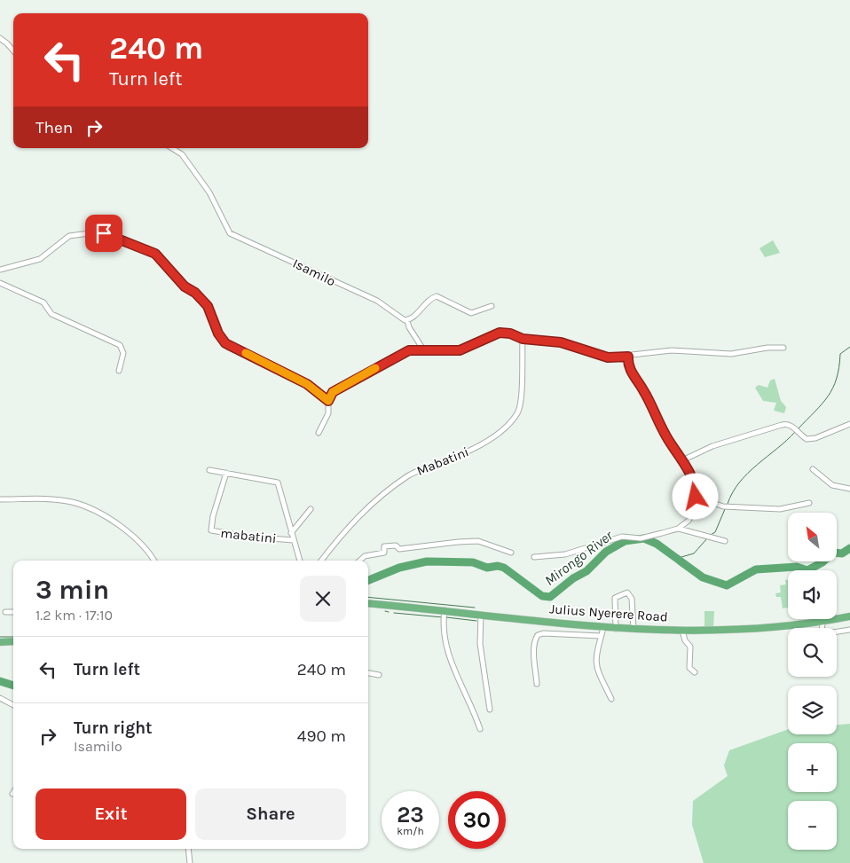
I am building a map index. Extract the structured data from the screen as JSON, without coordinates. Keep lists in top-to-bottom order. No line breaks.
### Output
{"streets":{"highway":["Julius Nyerere Road"],"street":["Isamilo","Mabatini","mabatini"]},"water":["Mirongo River"],"north":"top left","page":{"turn":["240 m","Turn left"],"then":"Then","map_buttons":["+","−"],"heading":["3 min","1.2 km · 17:10"],"list":[{"name":"Turn left","value":"240 m"},{"name":"Turn right","note":"Isamilo","value":"490 m"}],"buttons":["Exit","Share"],"speed":"23 km/h","limit":"30"}}
